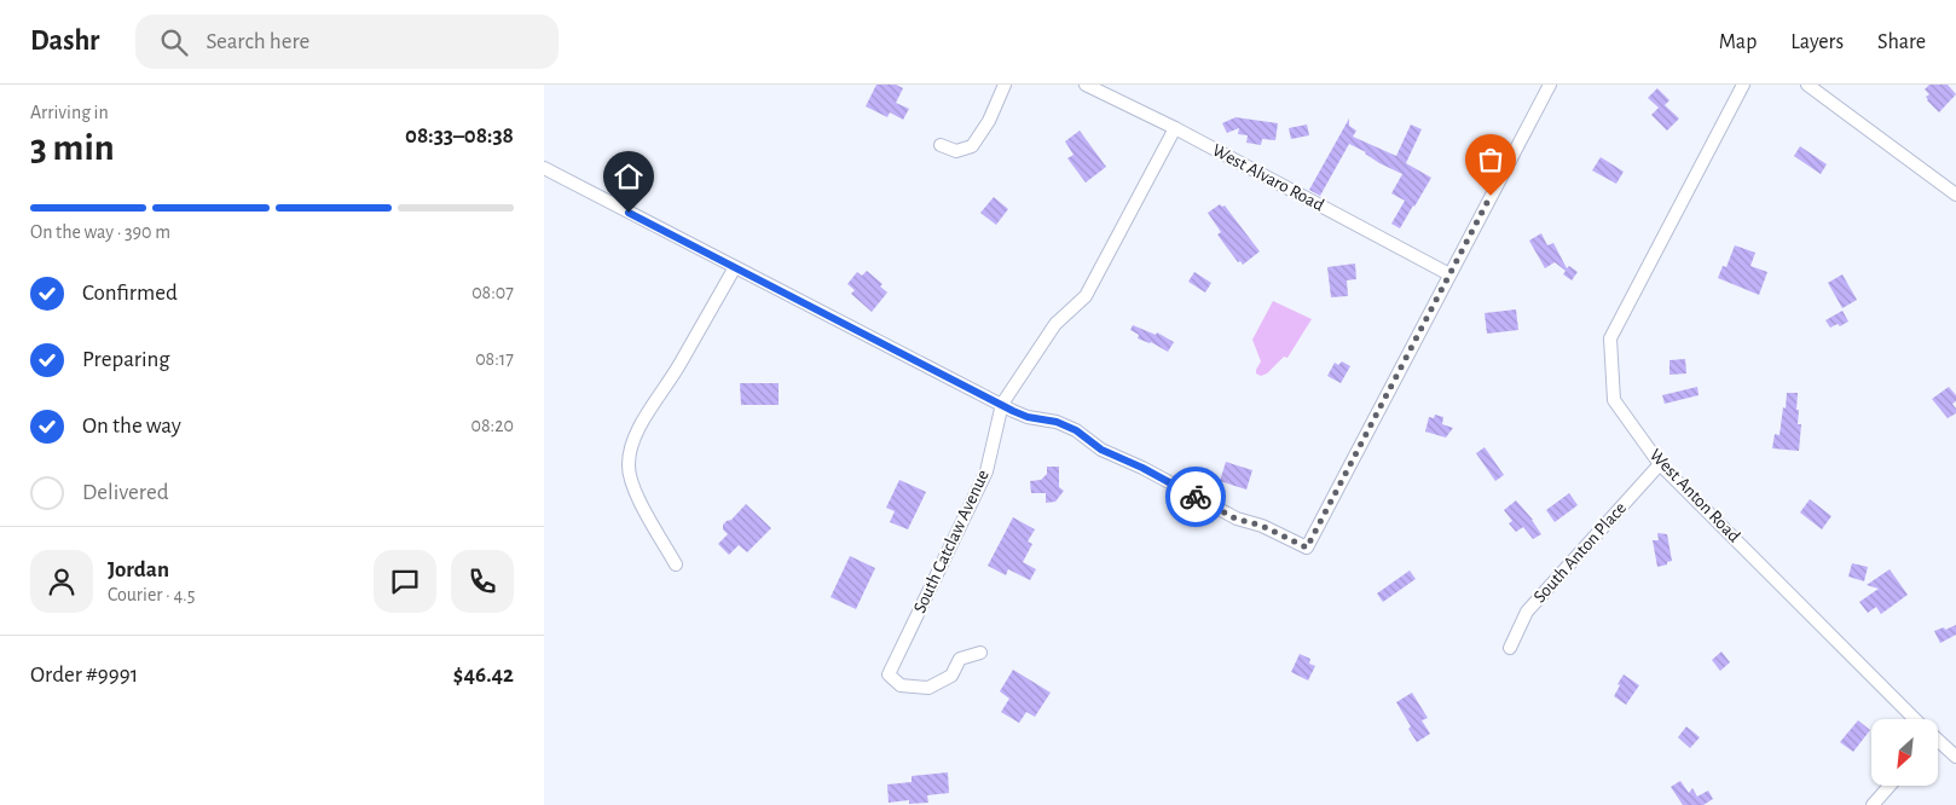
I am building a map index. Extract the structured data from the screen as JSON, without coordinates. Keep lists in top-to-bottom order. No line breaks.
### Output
{"streets":{"street":["West Alvaro Road","West Anton Road","South Catclaw Avenue","South Anton Place"]},"crossings":[["West Alvaro Road","South Catclaw Avenue"],["West Anton Road","South Anton Place"]],"north":"bottom left","page":{"header":"Dashr","search":"Search here","nav":["Map","Layers","Share"],"heading":["3 min","Arriving in","08:33–08:38"],"panel":["Jordan","Courier · 4.5","Order #9991","$46.42"],"bar":"On the way · 390 m","list":[["Confirmed","08:07"],["Preparing","08:17"],["On the way","08:20"],"Delivered"]}}
